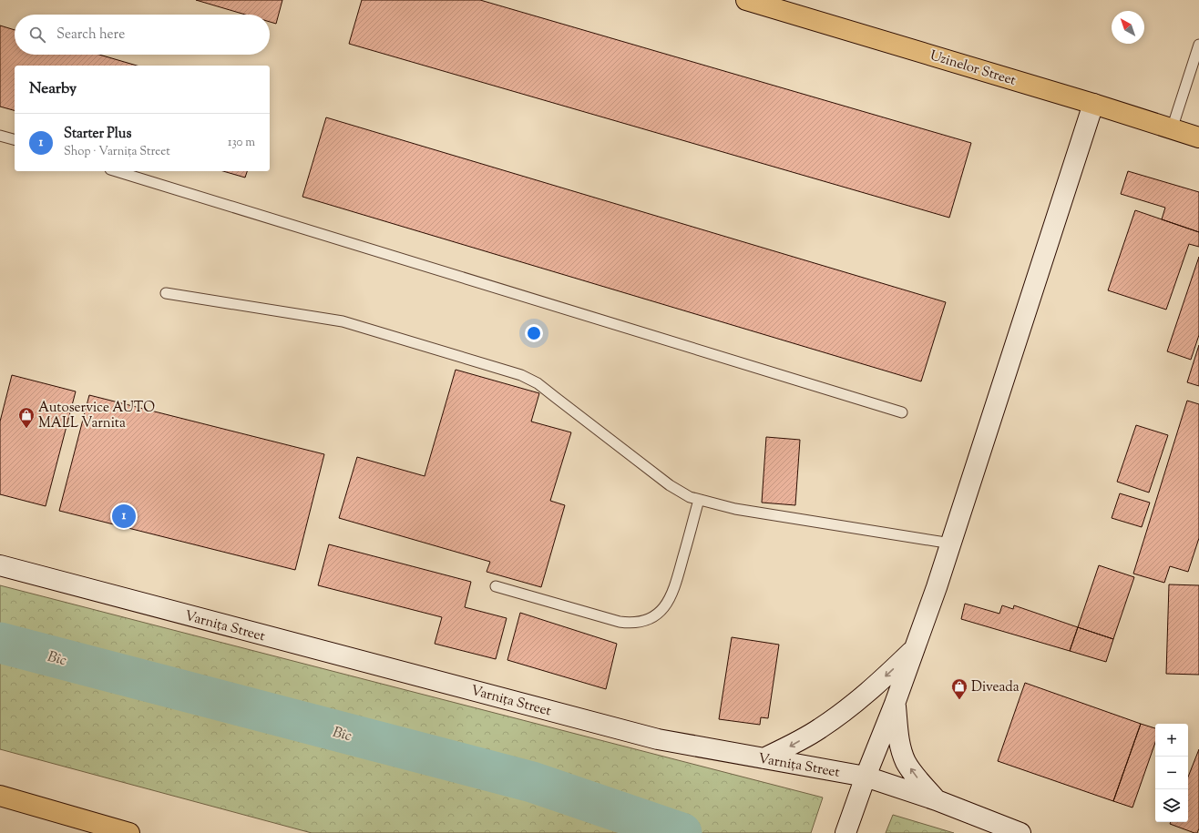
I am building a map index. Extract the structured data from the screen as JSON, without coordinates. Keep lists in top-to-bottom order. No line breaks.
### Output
{"streets":{"main road":["Uzinelor Street"],"street":["Varnița Street"]},"water":["Bîc"],"places":{"shop":["Autoservice AUTO MALL Varnita","Diveada"]},"north":"top left","page":{"search":"Search here","heading":"Nearby","list":[{"mark":"1","name":"Starter Plus","note":"Shop · Varnița Street","value":"130 m"}],"pins":"1","map_buttons":["+","−"]}}
